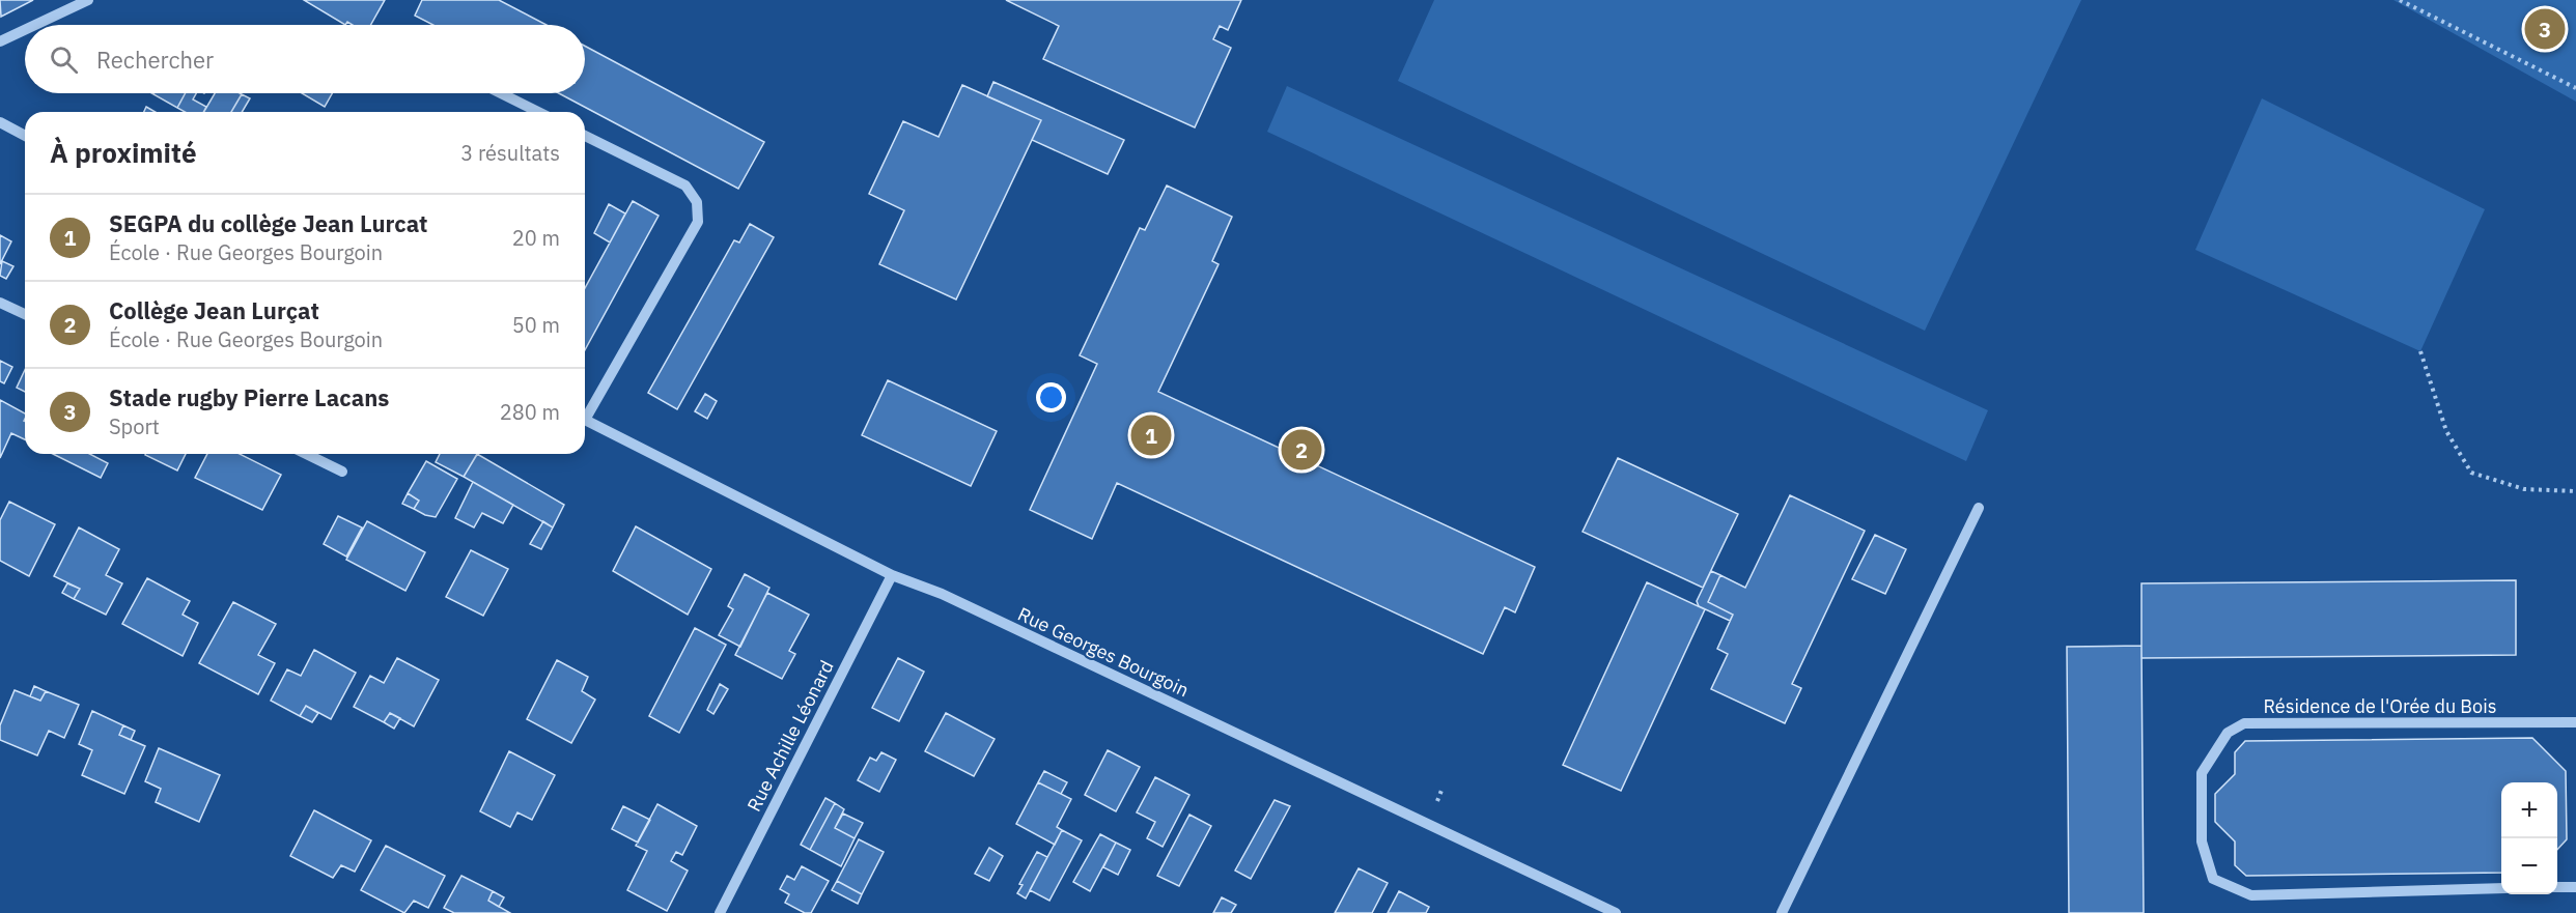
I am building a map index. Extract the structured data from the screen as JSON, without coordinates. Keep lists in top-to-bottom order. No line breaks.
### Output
{"streets":{"street":["Rue Georges Bourgoin","Résidence de l'Orée du Bois","Rue Achille Léonard"]},"crossings":[["Rue Georges Bourgoin","Rue Achille Léonard"]],"page":{"pins":["3","1","2"],"search":"Rechercher","heading":["À proximité","3 résultats"],"list":[{"mark":"1","name":"SEGPA du collège Jean Lurcat","note":"École · Rue Georges Bourgoin","value":"20 m"},{"mark":"2","name":"Collège Jean Lurçat","note":"École · Rue Georges Bourgoin","value":"50 m"},{"mark":"3","name":"Stade rugby Pierre Lacans","note":"Sport","value":"280 m"}],"map_buttons":["+","−"]}}
